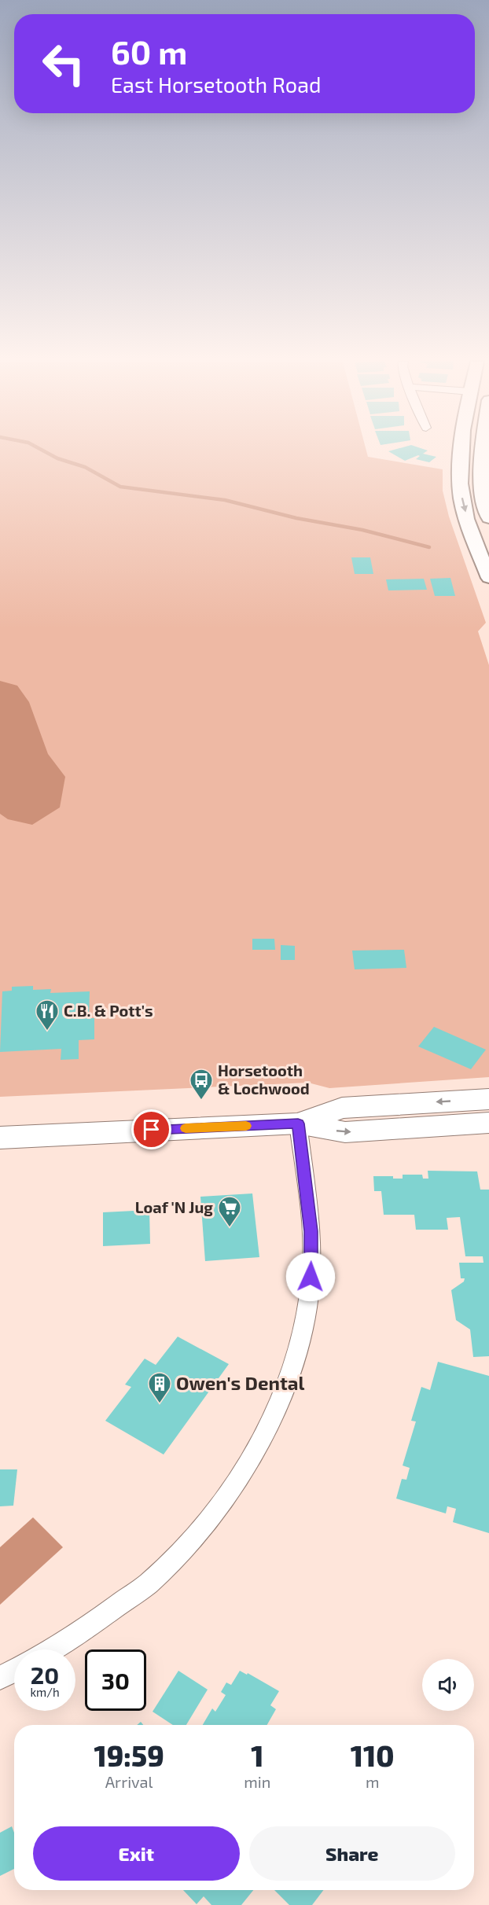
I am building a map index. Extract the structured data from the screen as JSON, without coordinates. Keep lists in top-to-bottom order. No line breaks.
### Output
{"places":{"restaurant":["C.B. & Pott's"],"bus stop":["Horsetooth & Lochwood"],"supermarket":["Loaf 'N Jug"],"building":["Owen's Dental"]},"page":{"turn":["60 m","East Horsetooth Road"],"speed":"20 km/h","limit":"30","eta":["19:59","Arrival","1","min","110","m"],"buttons":["Exit","Share"]}}
